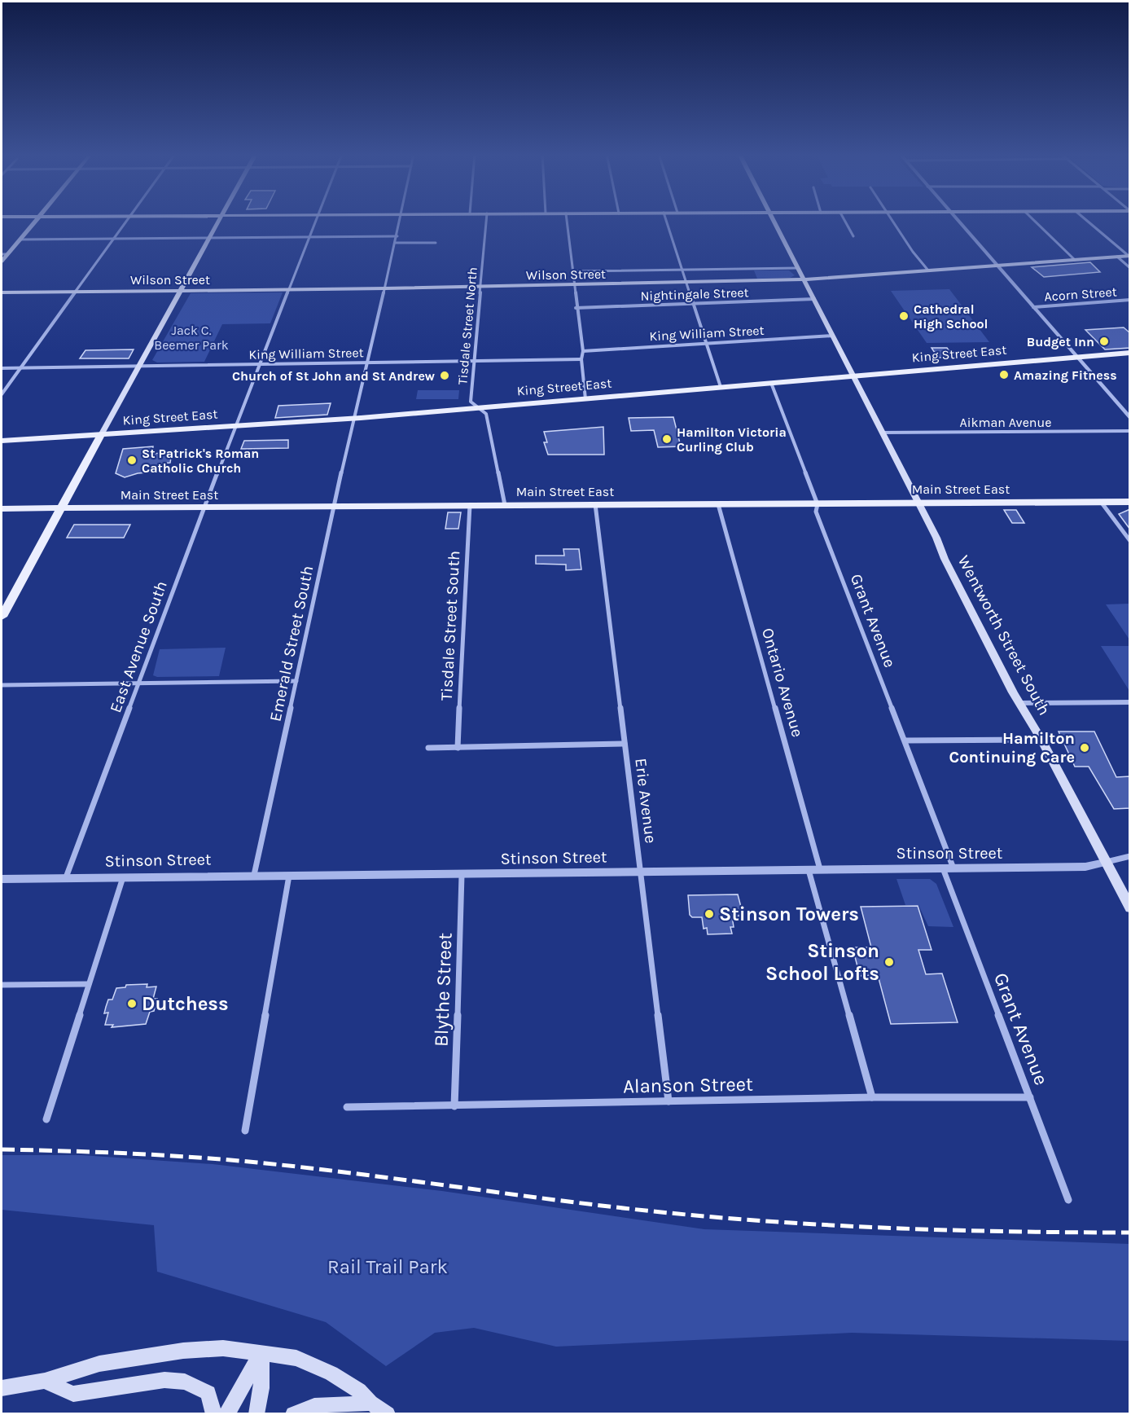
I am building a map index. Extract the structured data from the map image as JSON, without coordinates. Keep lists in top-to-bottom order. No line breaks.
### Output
{"streets":{"main road":["Wilson Street","King Street East","Main Street East","Wentworth Street South"],"street":["Nightingale Street","Acorn Street","Tisdale Street North","King William Street","Aikman Avenue","Grant Avenue","Tisdale Street South","Emerald Street South","East Avenue South","Ontario Avenue","Erie Avenue","Stinson Street","Blythe Street","Alanson Street"]},"crossings":[["Wilson Street","Tisdale Street North"],["Wilson Street","Wentworth Street South"],["Wilson Street","Emerald Street South"],["Wilson Street","East Avenue South"],["Nightingale Street","Wentworth Street South"],["Tisdale Street North","King William Street"],["Tisdale Street North","King Street East"],["King William Street","Wentworth Street South"],["King William Street","Emerald Street South"],["King William Street","East Avenue South"],["King Street East","Grant Avenue"],["King Street East","Wentworth Street South"],["King Street East","Emerald Street South"],["King Street East","East Avenue South"],["Aikman Avenue","Wentworth Street South"],["Main Street East","Grant Avenue"],["Main Street East","Tisdale Street South"],["Main Street East","Wentworth Street South"],["Main Street East","Emerald Street South"],["Main Street East","East Avenue South"],["Main Street East","Ontario Avenue"],["Main Street East","Erie Avenue"],["Grant Avenue","Stinson Street"],["Grant Avenue","Alanson Street"],["Wentworth Street South","Stinson Street"],["Emerald Street South","Stinson Street"],["East Avenue South","Stinson Street"],["Ontario Avenue","Stinson Street"],["Erie Avenue","Stinson Street"],["Erie Avenue","Alanson Street"],["Stinson Street","Blythe Street"],["Blythe Street","Alanson Street"]],"parks":["Jack C. Beemer Park","Rail Trail Park"],"places":["Cathedral High School","Budget Inn","Amazing Fitness","Church of St John and St Andrew","Hamilton Victoria Curling Club","St Patrick's Roman Catholic Church","Hamilton Continuing Care","Stinson Towers","Stinson School Lofts","Dutchess"]}
